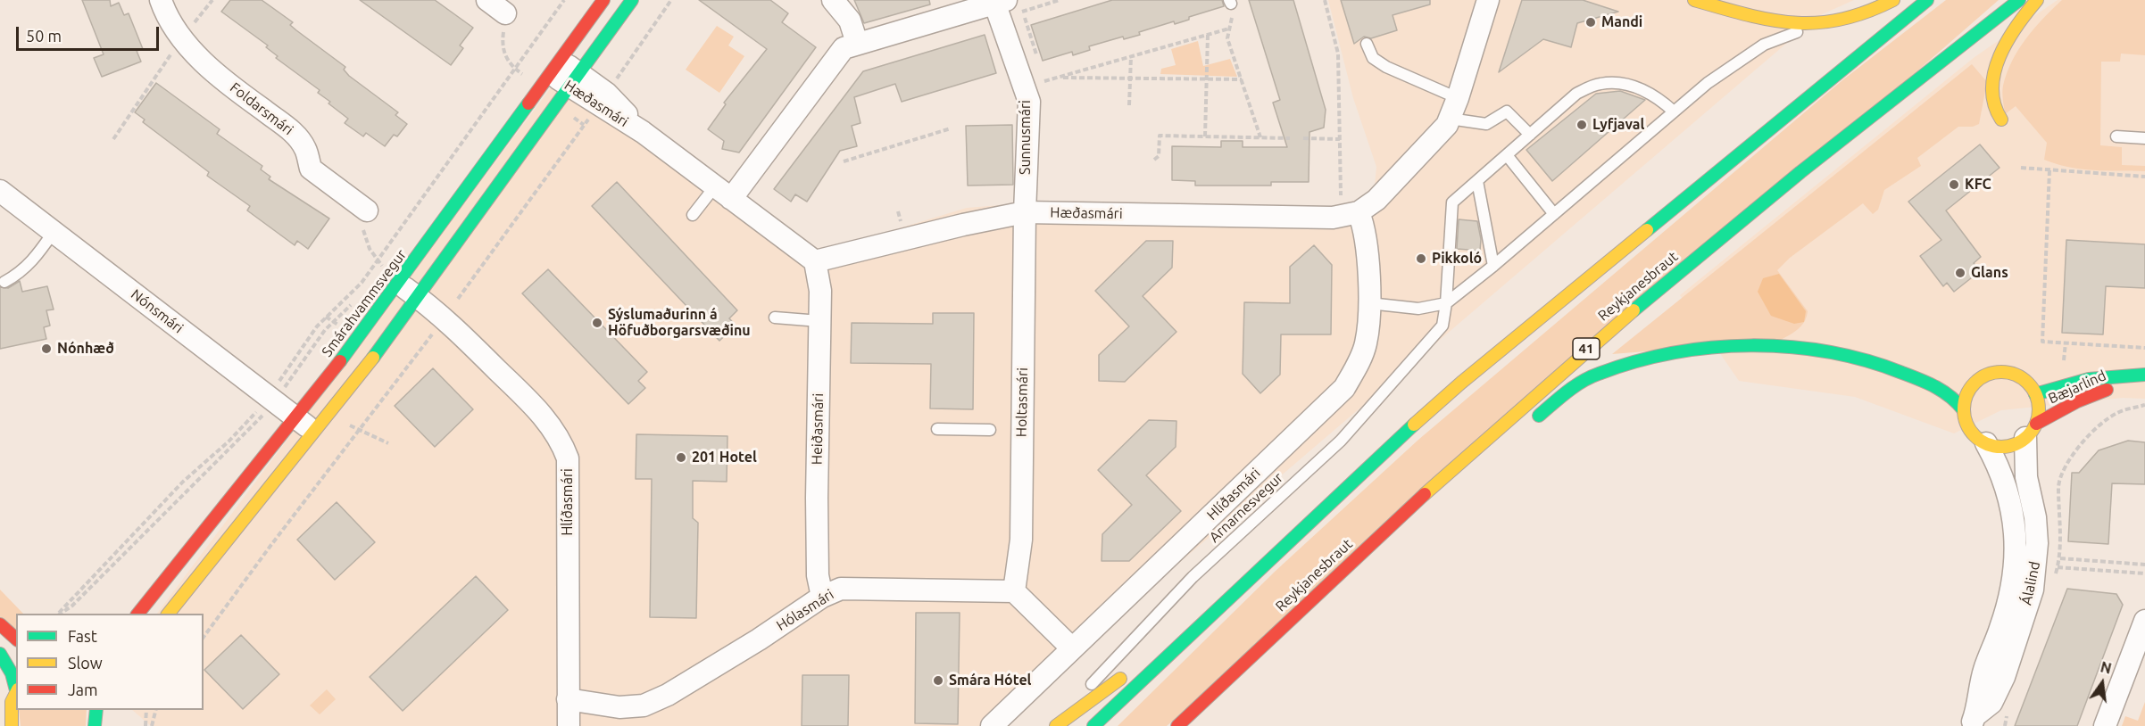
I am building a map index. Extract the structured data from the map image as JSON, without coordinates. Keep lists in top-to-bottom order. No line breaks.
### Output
{"streets":{"main road":["Reykjanesbraut","Smárahvammsvegur","41","Bæjarlind"],"street":["Hæðasmári","Foldarsmári","Sunnusmári","Nónsmári","Holtasmári","Heiðasmári","Hlíðasmári","Álalind","Hólasmári"],"lane":["Arnarnesvegur"]},"crossings":[["Hæðasmári","Sunnusmári"],["Hæðasmári","Smárahvammsvegur"],["Hæðasmári","Holtasmári"],["Hæðasmári","Heiðasmári"],["Hæðasmári","Hlíðasmári"],["Sunnusmári","Holtasmári"],["Smárahvammsvegur","Nónsmári"],["Smárahvammsvegur","Hlíðasmári"],["Bæjarlind","Álalind"],["Holtasmári","Hólasmári"],["Heiðasmári","Hólasmári"],["Hlíðasmári","Hólasmári"]],"places":["Mandi","Lyfjaval","KFC","Pikkoló","Glans","Sýslumaðurinn á Höfuðborgarsvæðinu","Nónhæð","201 Hotel","Smára Hótel"],"legend":["Fast","Slow","Jam"],"scale_bar":"50 m","north":"top"}
